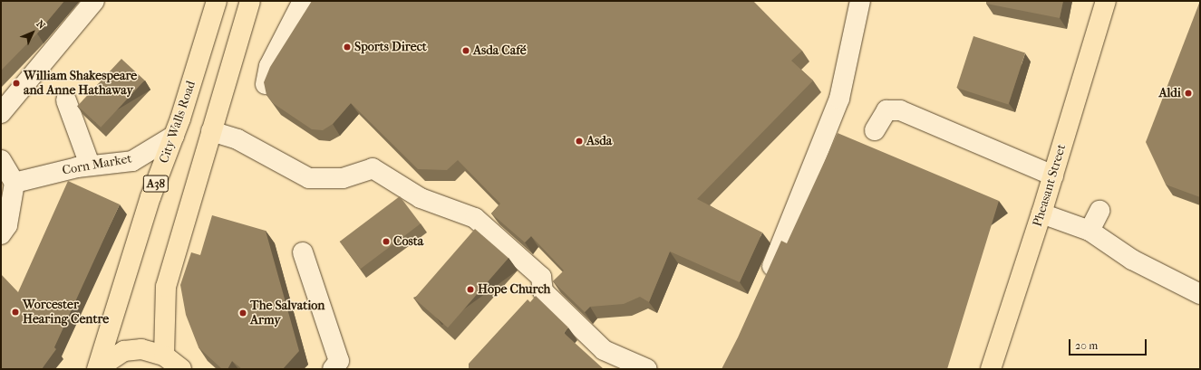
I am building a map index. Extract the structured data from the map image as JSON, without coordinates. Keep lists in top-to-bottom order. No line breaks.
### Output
{"streets":{"main road":["City Walls Road","A38","Pheasant Street"],"street":["Corn Market"]},"crossings":[["City Walls Road","Corn Market"],["City Walls Road","A38"]],"places":["Sports Direct","Asda Café","William Shakespeare and Anne Hathaway","Aldi","Asda","Costa","Hope Church","Worcester Hearing Centre","The Salvation Army"],"scale_bar":"20 m","north":"top right"}
